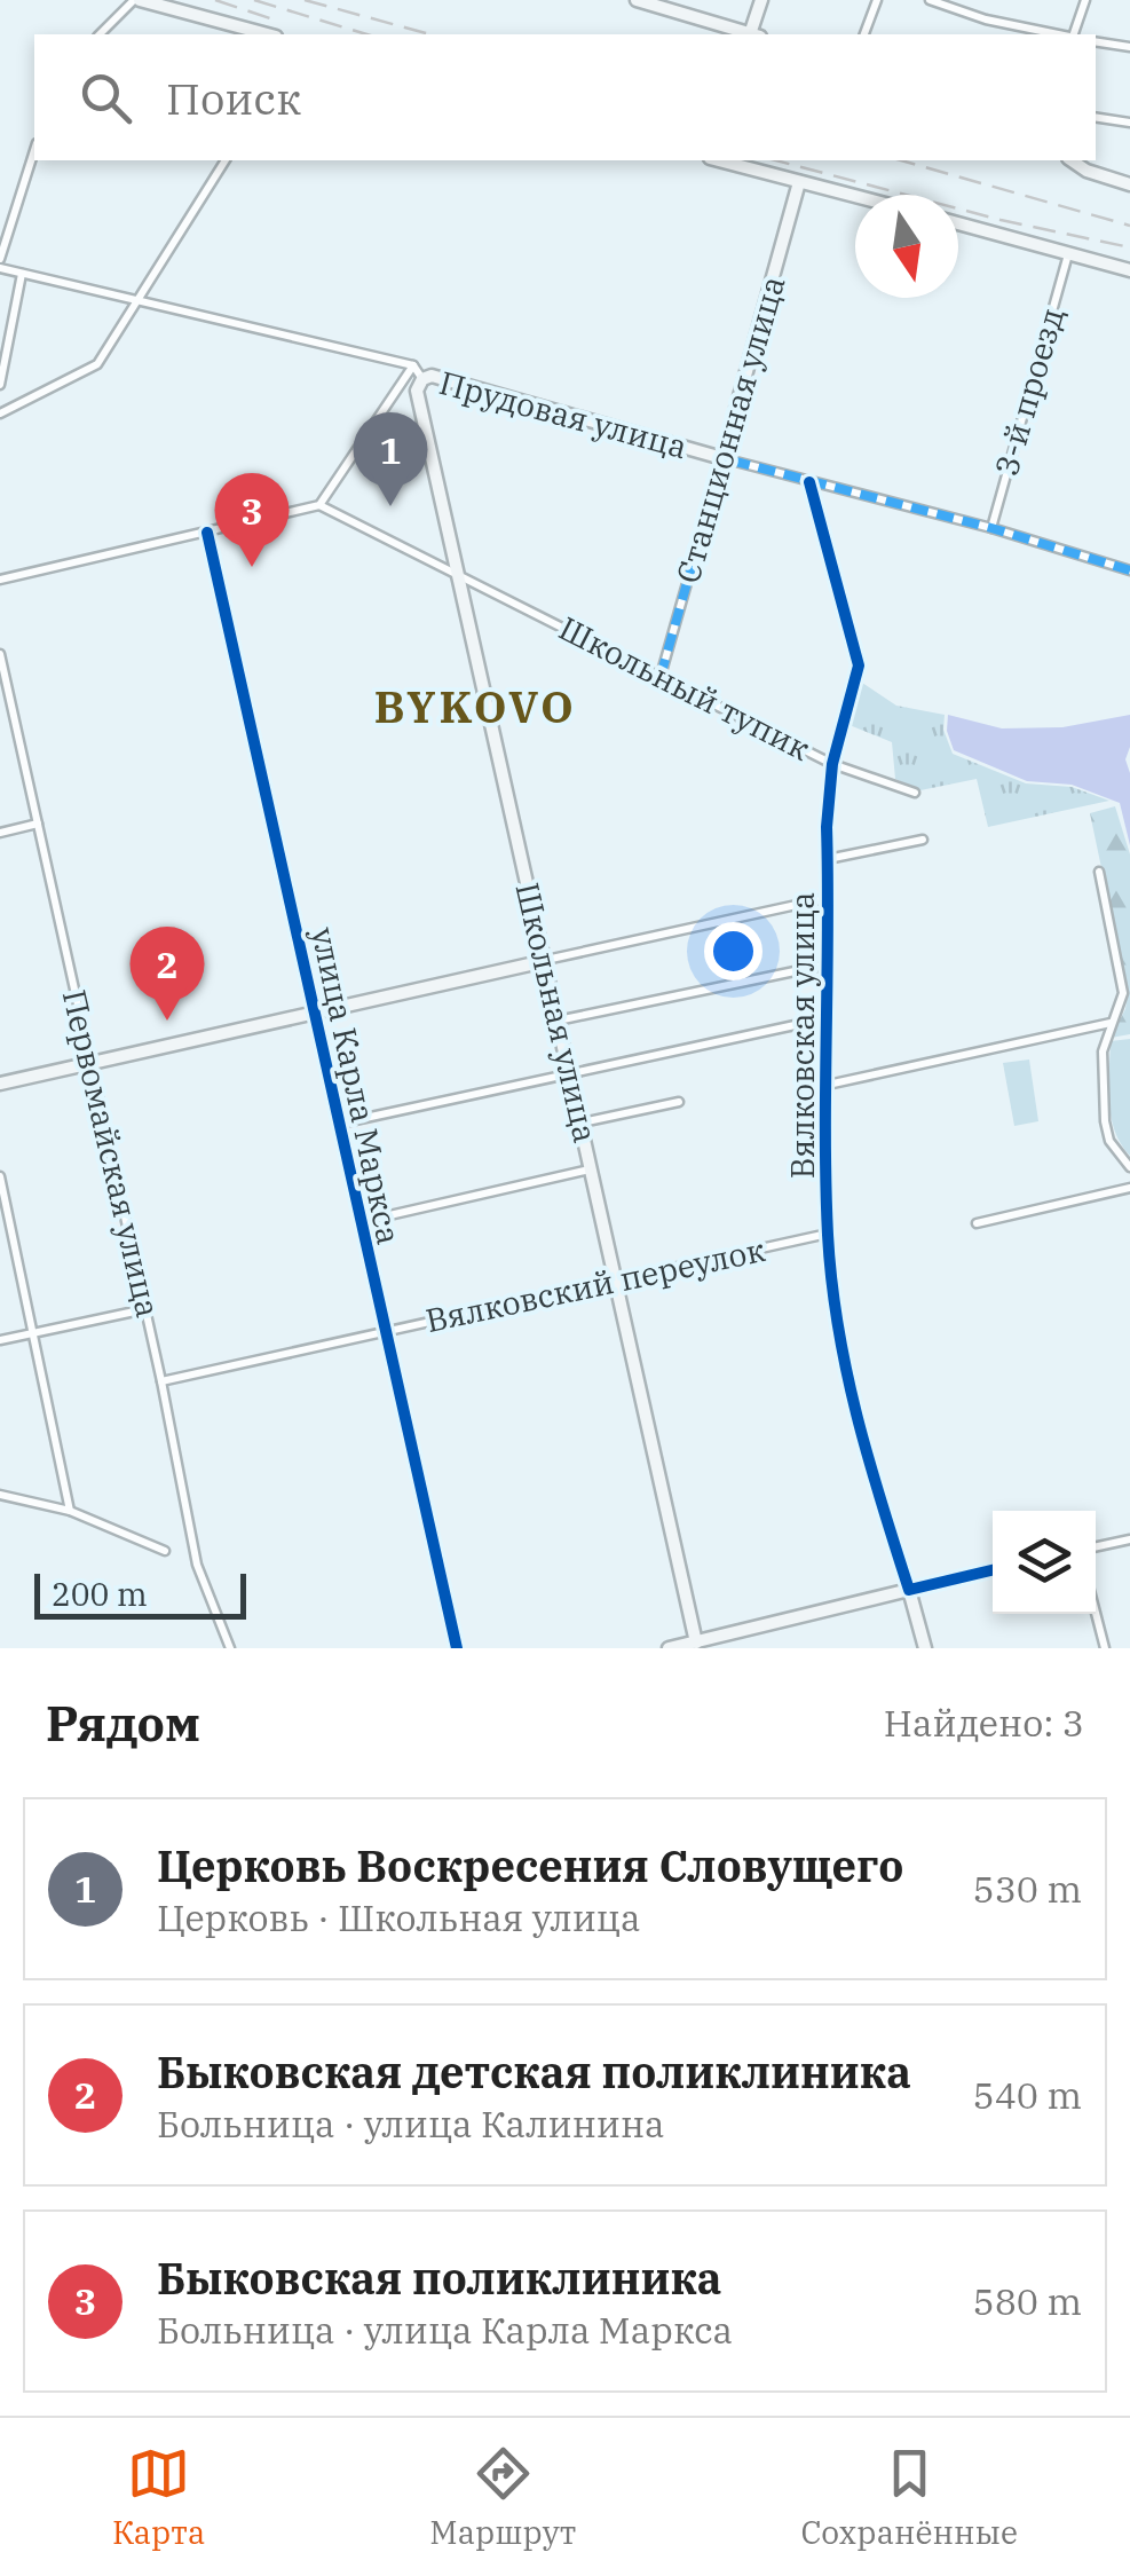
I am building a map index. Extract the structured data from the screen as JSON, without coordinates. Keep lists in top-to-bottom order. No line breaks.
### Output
{"streets":{"main road":["Прудовая улица","Станционная улица","Школьная улица","Вялковская улица"],"street":["3-й проезд","Школьный тупик","улица Карла Маркса","Первомайская улица","Вялковский переулок"]},"crossings":[["3-й проезд","Прудовая улица"],["Прудовая улица","Станционная улица"],["Прудовая улица","Школьная улица"],["Прудовая улица","Вялковская улица"],["Станционная улица","Школьный тупик"],["Школьный тупик","Школьная улица"],["Школьный тупик","Вялковская улица"],["Школьная улица","Вялковский переулок"],["Вялковская улица","Вялковский переулок"],["улица Карла Маркса","Вялковский переулок"],["Первомайская улица","Вялковский переулок"]],"districts":["BYKOVO"],"scale_bar":"200 m","north":"bottom","page":{"search":"Поиск","pins":["1","3","2"],"scale":"200 m","heading":["Рядом","Найдено: 3"],"list":[{"mark":"1","name":"Церковь Воскресения Словущего","note":"Церковь · Школьная улица","value":"530 m"},{"mark":"2","name":"Быковская детская поликлиника","note":"Больница · улица Калинина","value":"540 m"},{"mark":"3","name":"Быковская поликлиника","note":"Больница · улица Карла Маркса","value":"580 m"}],"nav":["Карта","Маршрут","Сохранённые"]}}
